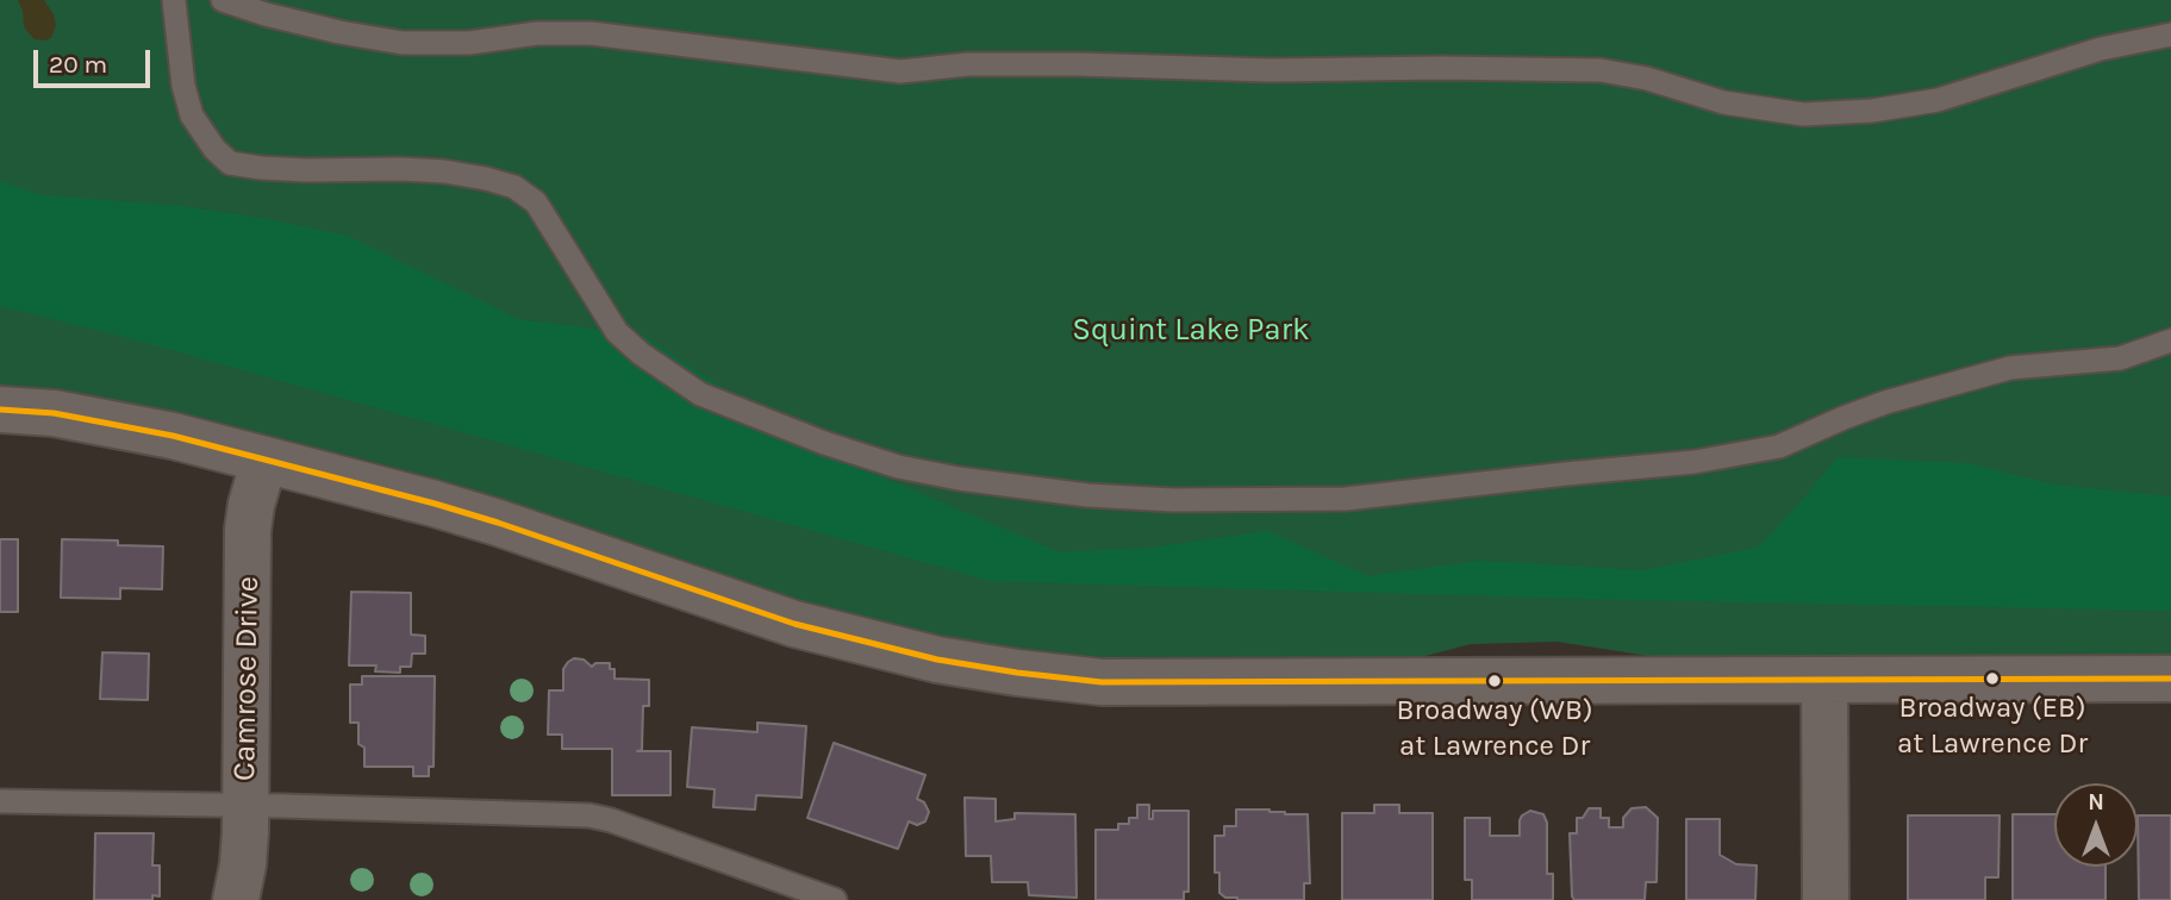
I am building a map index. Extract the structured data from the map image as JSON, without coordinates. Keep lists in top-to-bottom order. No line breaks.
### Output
{"streets":{"street":["Camrose Drive"]},"parks":["Squint Lake Park"],"places":["Broadway (EB) at Lawrence Dr","Broadway (WB) at Lawrence Dr"],"scale_bar":"20 m","north":"top"}
